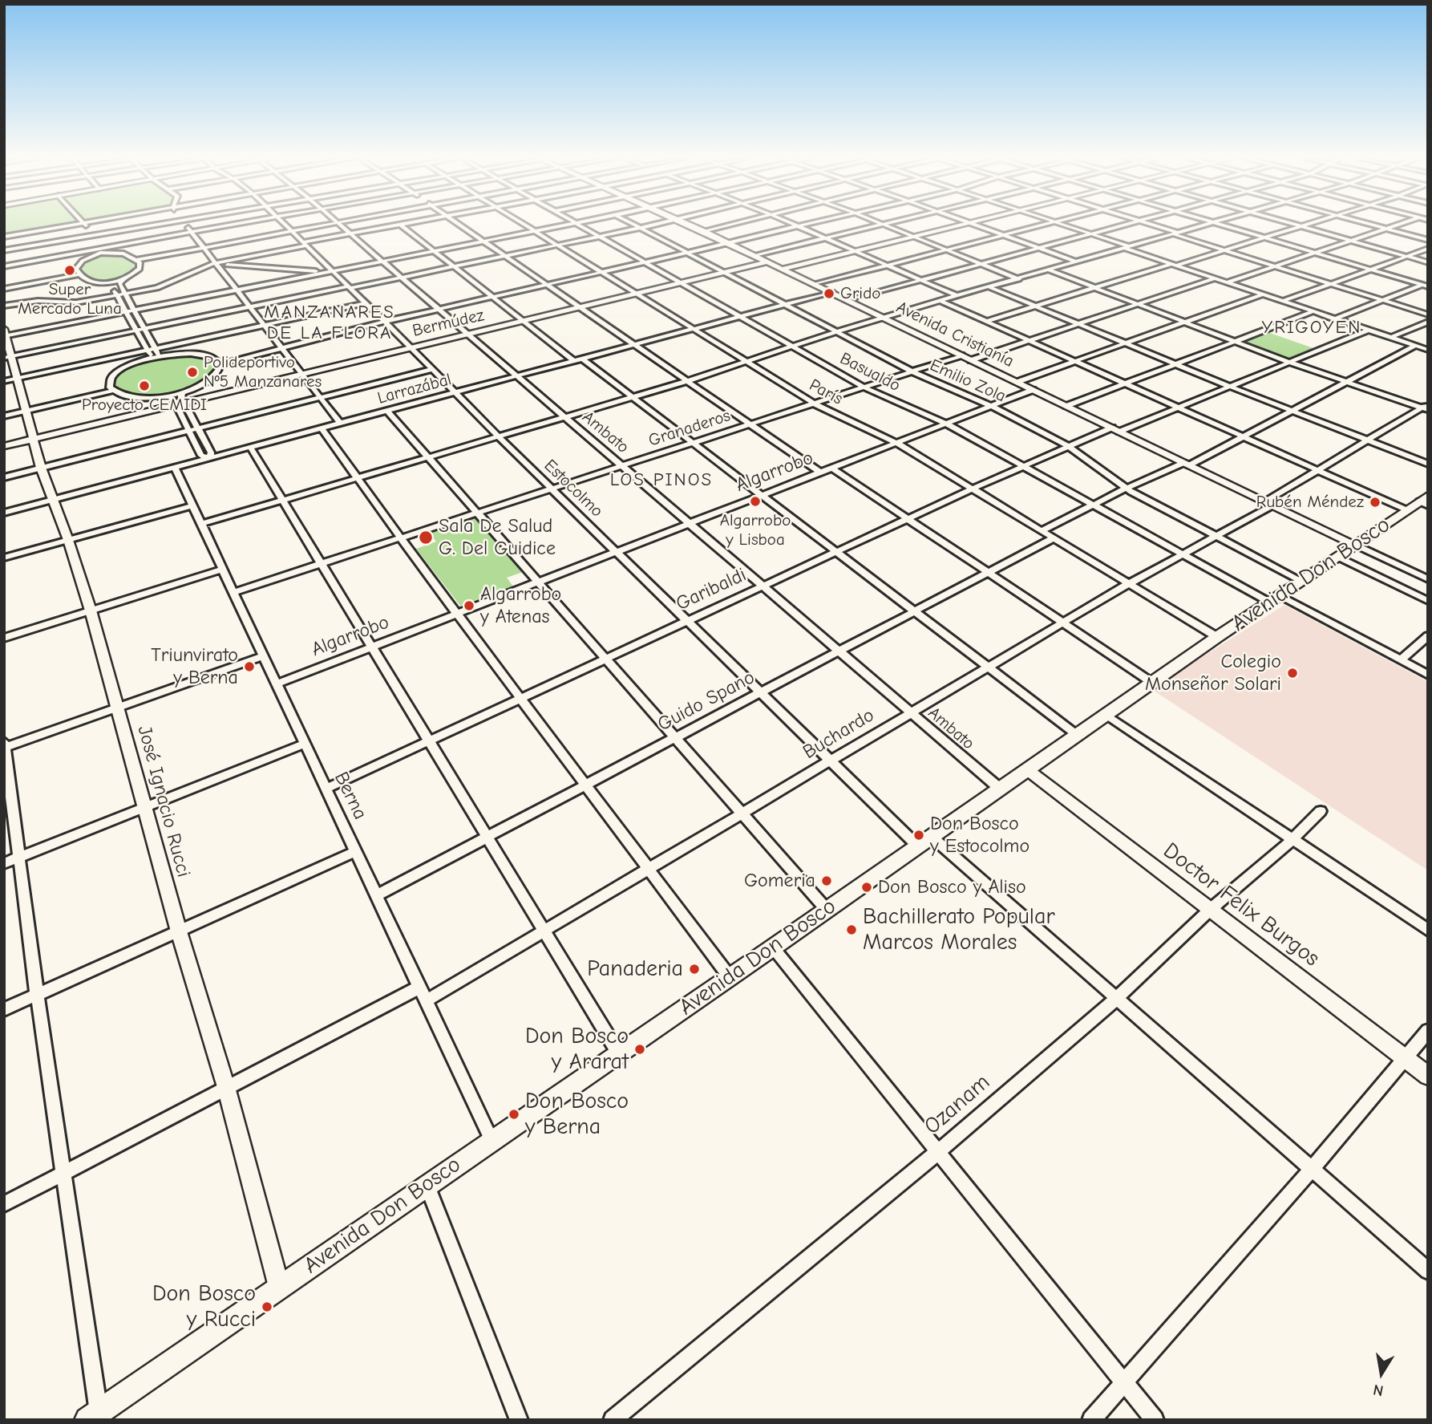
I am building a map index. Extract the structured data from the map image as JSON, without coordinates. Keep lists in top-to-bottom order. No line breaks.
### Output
{"streets":{"main road":["Avenida Don Bosco"],"street":["Bermúdez","Avenida Cristianía","Basualdo","Emilio Zola","Larrazábal","París","Granaderos","Ambato","Algarrobo","Estocolmo","Garibaldi","Guido Spano","Buchardo","Berna","José Ignacio Rucci","Doctor Felix Burgos","Ozanam"]},"crossings":[["Bermúdez","Avenida Cristianía"],["Bermúdez","Basualdo"],["Bermúdez","Emilio Zola"],["Bermúdez","París"],["Bermúdez","Ambato"],["Bermúdez","Estocolmo"],["Bermúdez","José Ignacio Rucci"],["Avenida Cristianía","Larrazábal"],["Avenida Cristianía","Granaderos"],["Avenida Cristianía","Algarrobo"],["Avenida Cristianía","Avenida Don Bosco"],["Avenida Cristianía","Garibaldi"],["Avenida Cristianía","Buchardo"],["Basualdo","Larrazábal"],["Basualdo","Granaderos"],["Basualdo","Algarrobo"],["Basualdo","Avenida Don Bosco"],["Basualdo","Garibaldi"],["Basualdo","Buchardo"],["Emilio Zola","Larrazábal"],["Emilio Zola","Granaderos"],["Emilio Zola","Algarrobo"],["Emilio Zola","Avenida Don Bosco"],["Emilio Zola","Garibaldi"],["Emilio Zola","Buchardo"],["Larrazábal","París"],["Larrazábal","Ambato"],["Larrazábal","Estocolmo"],["Larrazábal","Berna"],["Larrazábal","José Ignacio Rucci"],["París","Granaderos"],["París","Algarrobo"],["París","Avenida Don Bosco"],["París","Garibaldi"],["París","Guido Spano"],["París","Buchardo"],["Granaderos","Ambato"],["Granaderos","Estocolmo"],["Granaderos","Berna"],["Ambato","Algarrobo"],["Ambato","Avenida Don Bosco"],["Ambato","Garibaldi"],["Ambato","Guido Spano"],["Ambato","Buchardo"],["Algarrobo","Estocolmo"],["Algarrobo","Berna"],["Estocolmo","Avenida Don Bosco"],["Estocolmo","Garibaldi"],["Estocolmo","Guido Spano"],["Estocolmo","Buchardo"],["Avenida Don Bosco","Berna"],["Avenida Don Bosco","José Ignacio Rucci"],["Avenida Don Bosco","Doctor Felix Burgos"],["Garibaldi","Berna"],["Guido Spano","Berna"],["Buchardo","Berna"],["Doctor Felix Burgos","Ozanam"]],"districts":["MANZANARES DE LA FLORA","YRIGOYEN","LOS PINOS"],"places":["Super Mercado Luna","Grido","Polideportivo Nº5 Manzanares","Proyecto CEMIDI","Algarrobo y Lisboa","Rubén Méndez","Sala De Salud G. Del Guidice","Algarrobo y Atenas","Triunvirato y Berna","Colegio Monseñor Solari","Don Bosco y Estocolmo","Gomeria","Don Bosco y Aliso","Bachillerato Popular Marcos Morales","Panaderia","Don Bosco y Ararat","Don Bosco y Berna","Don Bosco y Rucci"],"north":"bottom"}
